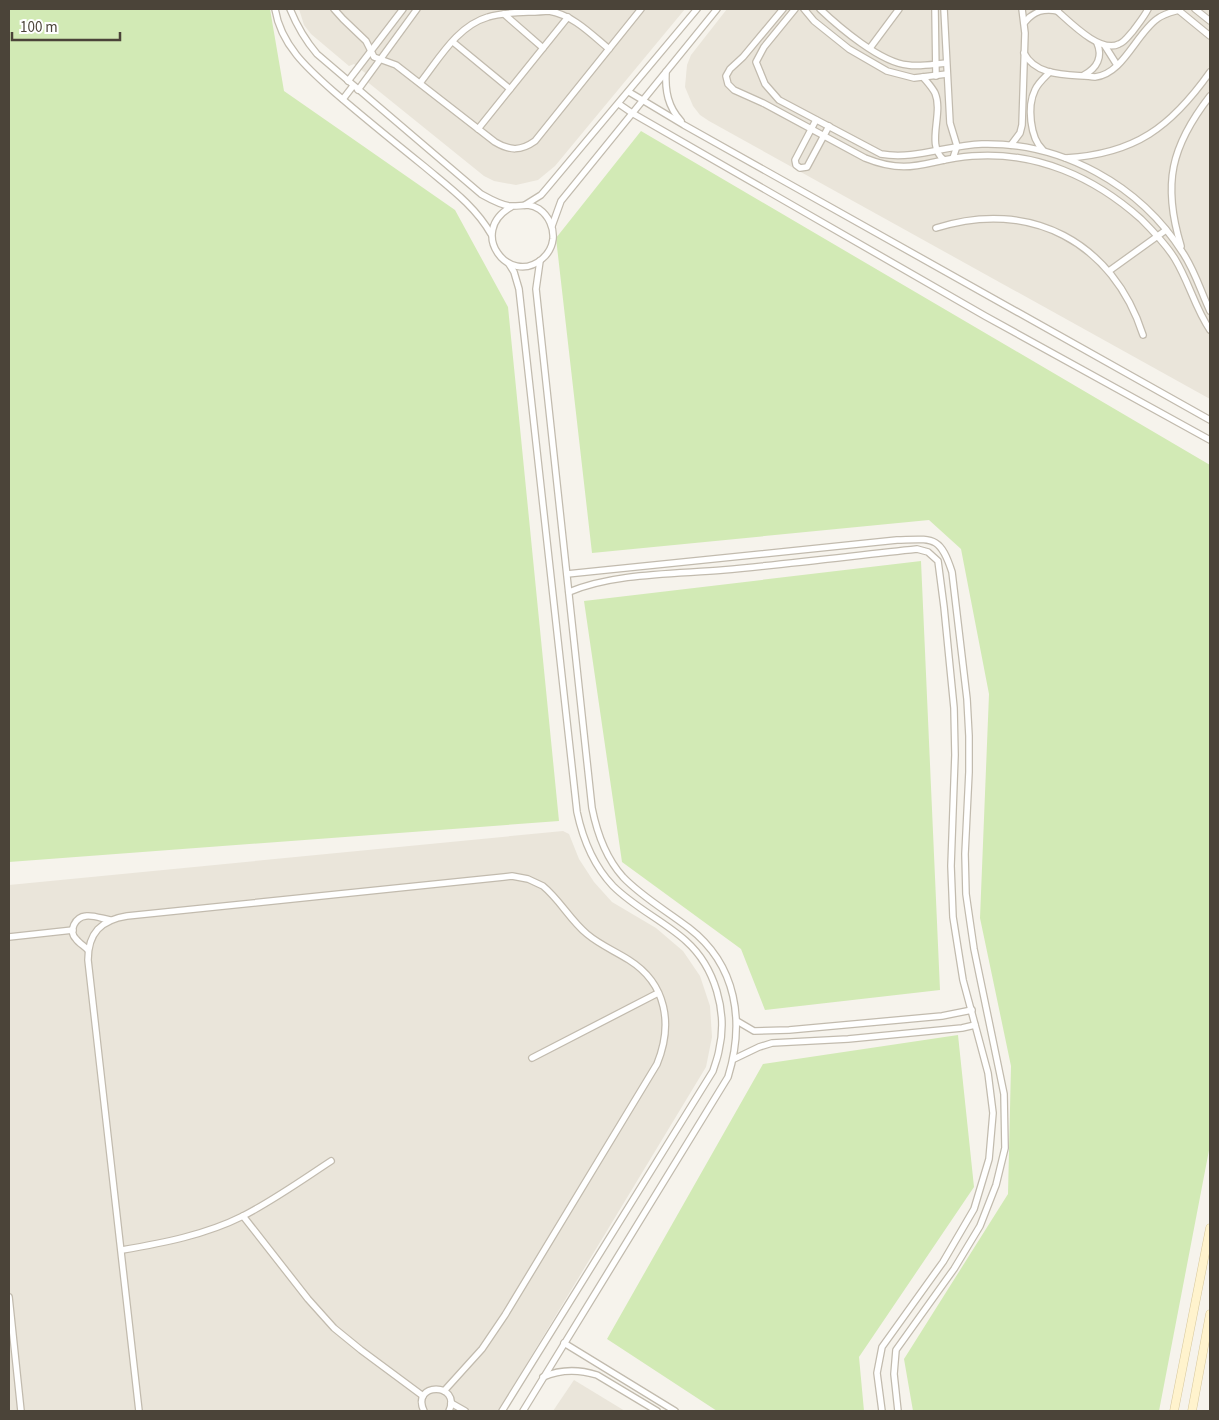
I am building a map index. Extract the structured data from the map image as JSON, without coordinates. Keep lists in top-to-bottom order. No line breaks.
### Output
{"scale_bar":"100 m"}
